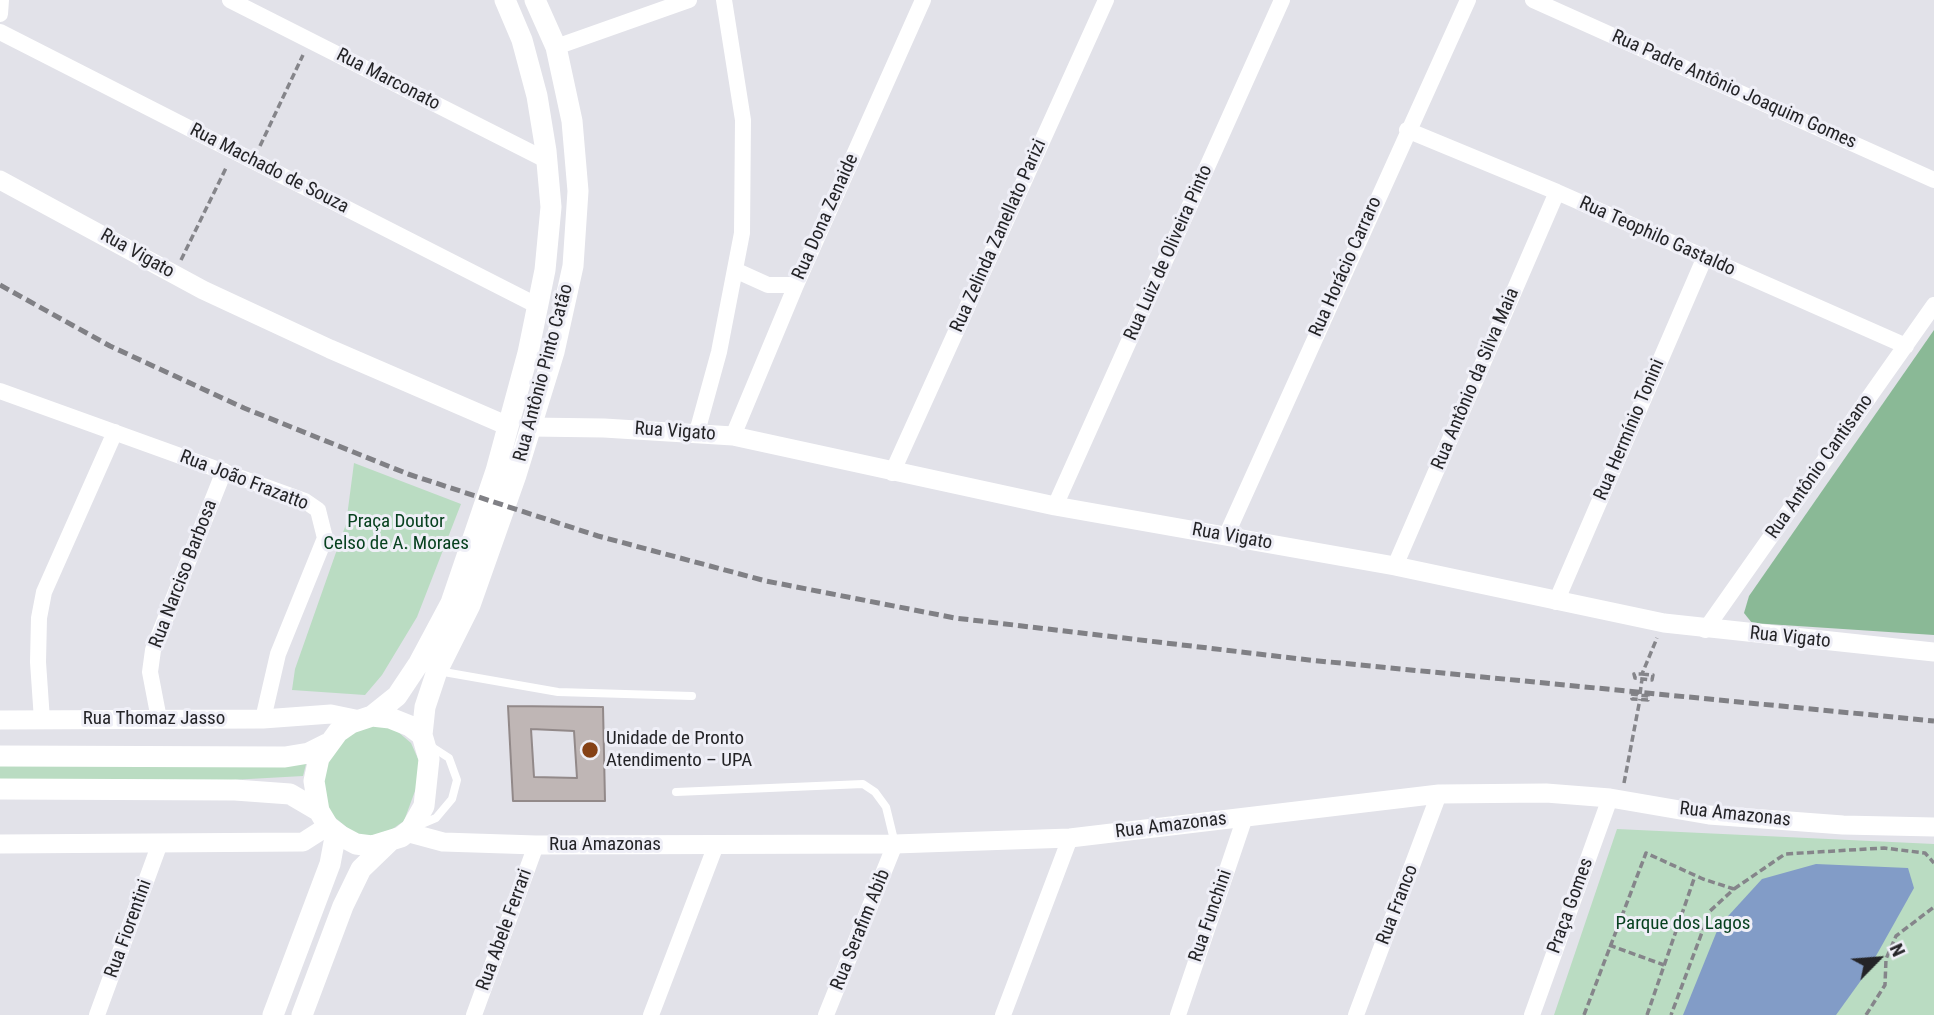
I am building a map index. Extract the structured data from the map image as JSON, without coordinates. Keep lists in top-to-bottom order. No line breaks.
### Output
{"streets":{"main road":["Rua Antônio Pinto Catão"],"street":["Rua Marconato","Rua Padre Antônio Joaquim Gomes","Rua Machado de Souza","Rua Dona Zenaide","Rua Zelinda Zanellato Parizi","Rua Teophilo Gastaldo","Rua Luiz de Oliveira Pinto","Rua Vigato","Rua Horácio Carraro","Rua Antônio da Silva Maia","Rua Hermínio Tonini","Rua Antônio Cantisano","Rua João Frazatto","Rua Narciso Barbosa","Rua Thomaz Jasso","Rua Amazonas","Rua Franco","Praça Gomes","Rua Funchini","Rua Fiorentini","Rua Abele Ferrari","Rua Serafim Abib"]},"crossings":[["Rua Marconato","Rua Antônio Pinto Catão"],["Rua Machado de Souza","Rua Antônio Pinto Catão"],["Rua Dona Zenaide","Rua Vigato"],["Rua Zelinda Zanellato Parizi","Rua Vigato"],["Rua Teophilo Gastaldo","Rua Horácio Carraro"],["Rua Teophilo Gastaldo","Rua Antônio da Silva Maia"],["Rua Teophilo Gastaldo","Rua Hermínio Tonini"],["Rua Teophilo Gastaldo","Rua Antônio Cantisano"],["Rua Luiz de Oliveira Pinto","Rua Vigato"],["Rua Vigato","Rua Horácio Carraro"],["Rua Vigato","Rua Antônio Pinto Catão"],["Rua Vigato","Rua Antônio da Silva Maia"],["Rua Vigato","Rua Hermínio Tonini"],["Rua Vigato","Rua Antônio Cantisano"],["Rua Antônio Pinto Catão","Rua Thomaz Jasso"],["Rua Antônio Pinto Catão","Rua Amazonas"],["Rua João Frazatto","Rua Narciso Barbosa"],["Rua João Frazatto","Rua Thomaz Jasso"],["Rua Narciso Barbosa","Rua Thomaz Jasso"],["Rua Thomaz Jasso","Rua Amazonas"],["Rua Amazonas","Rua Franco"],["Rua Amazonas","Praça Gomes"],["Rua Amazonas","Rua Funchini"],["Rua Amazonas","Rua Abele Ferrari"],["Rua Amazonas","Rua Serafim Abib"]],"parks":["Praça Doutor Celso de A. Moraes","Parque dos Lagos"],"places":["Unidade de Pronto Atendimento – UPA"],"north":"top right"}
